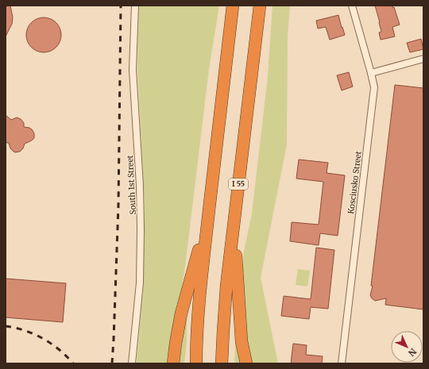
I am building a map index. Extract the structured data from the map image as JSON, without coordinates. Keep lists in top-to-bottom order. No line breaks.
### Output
{"streets":{"highway":["I 55"],"street":["Kosciusko Street","South 1st Street"]},"north":"bottom right"}
